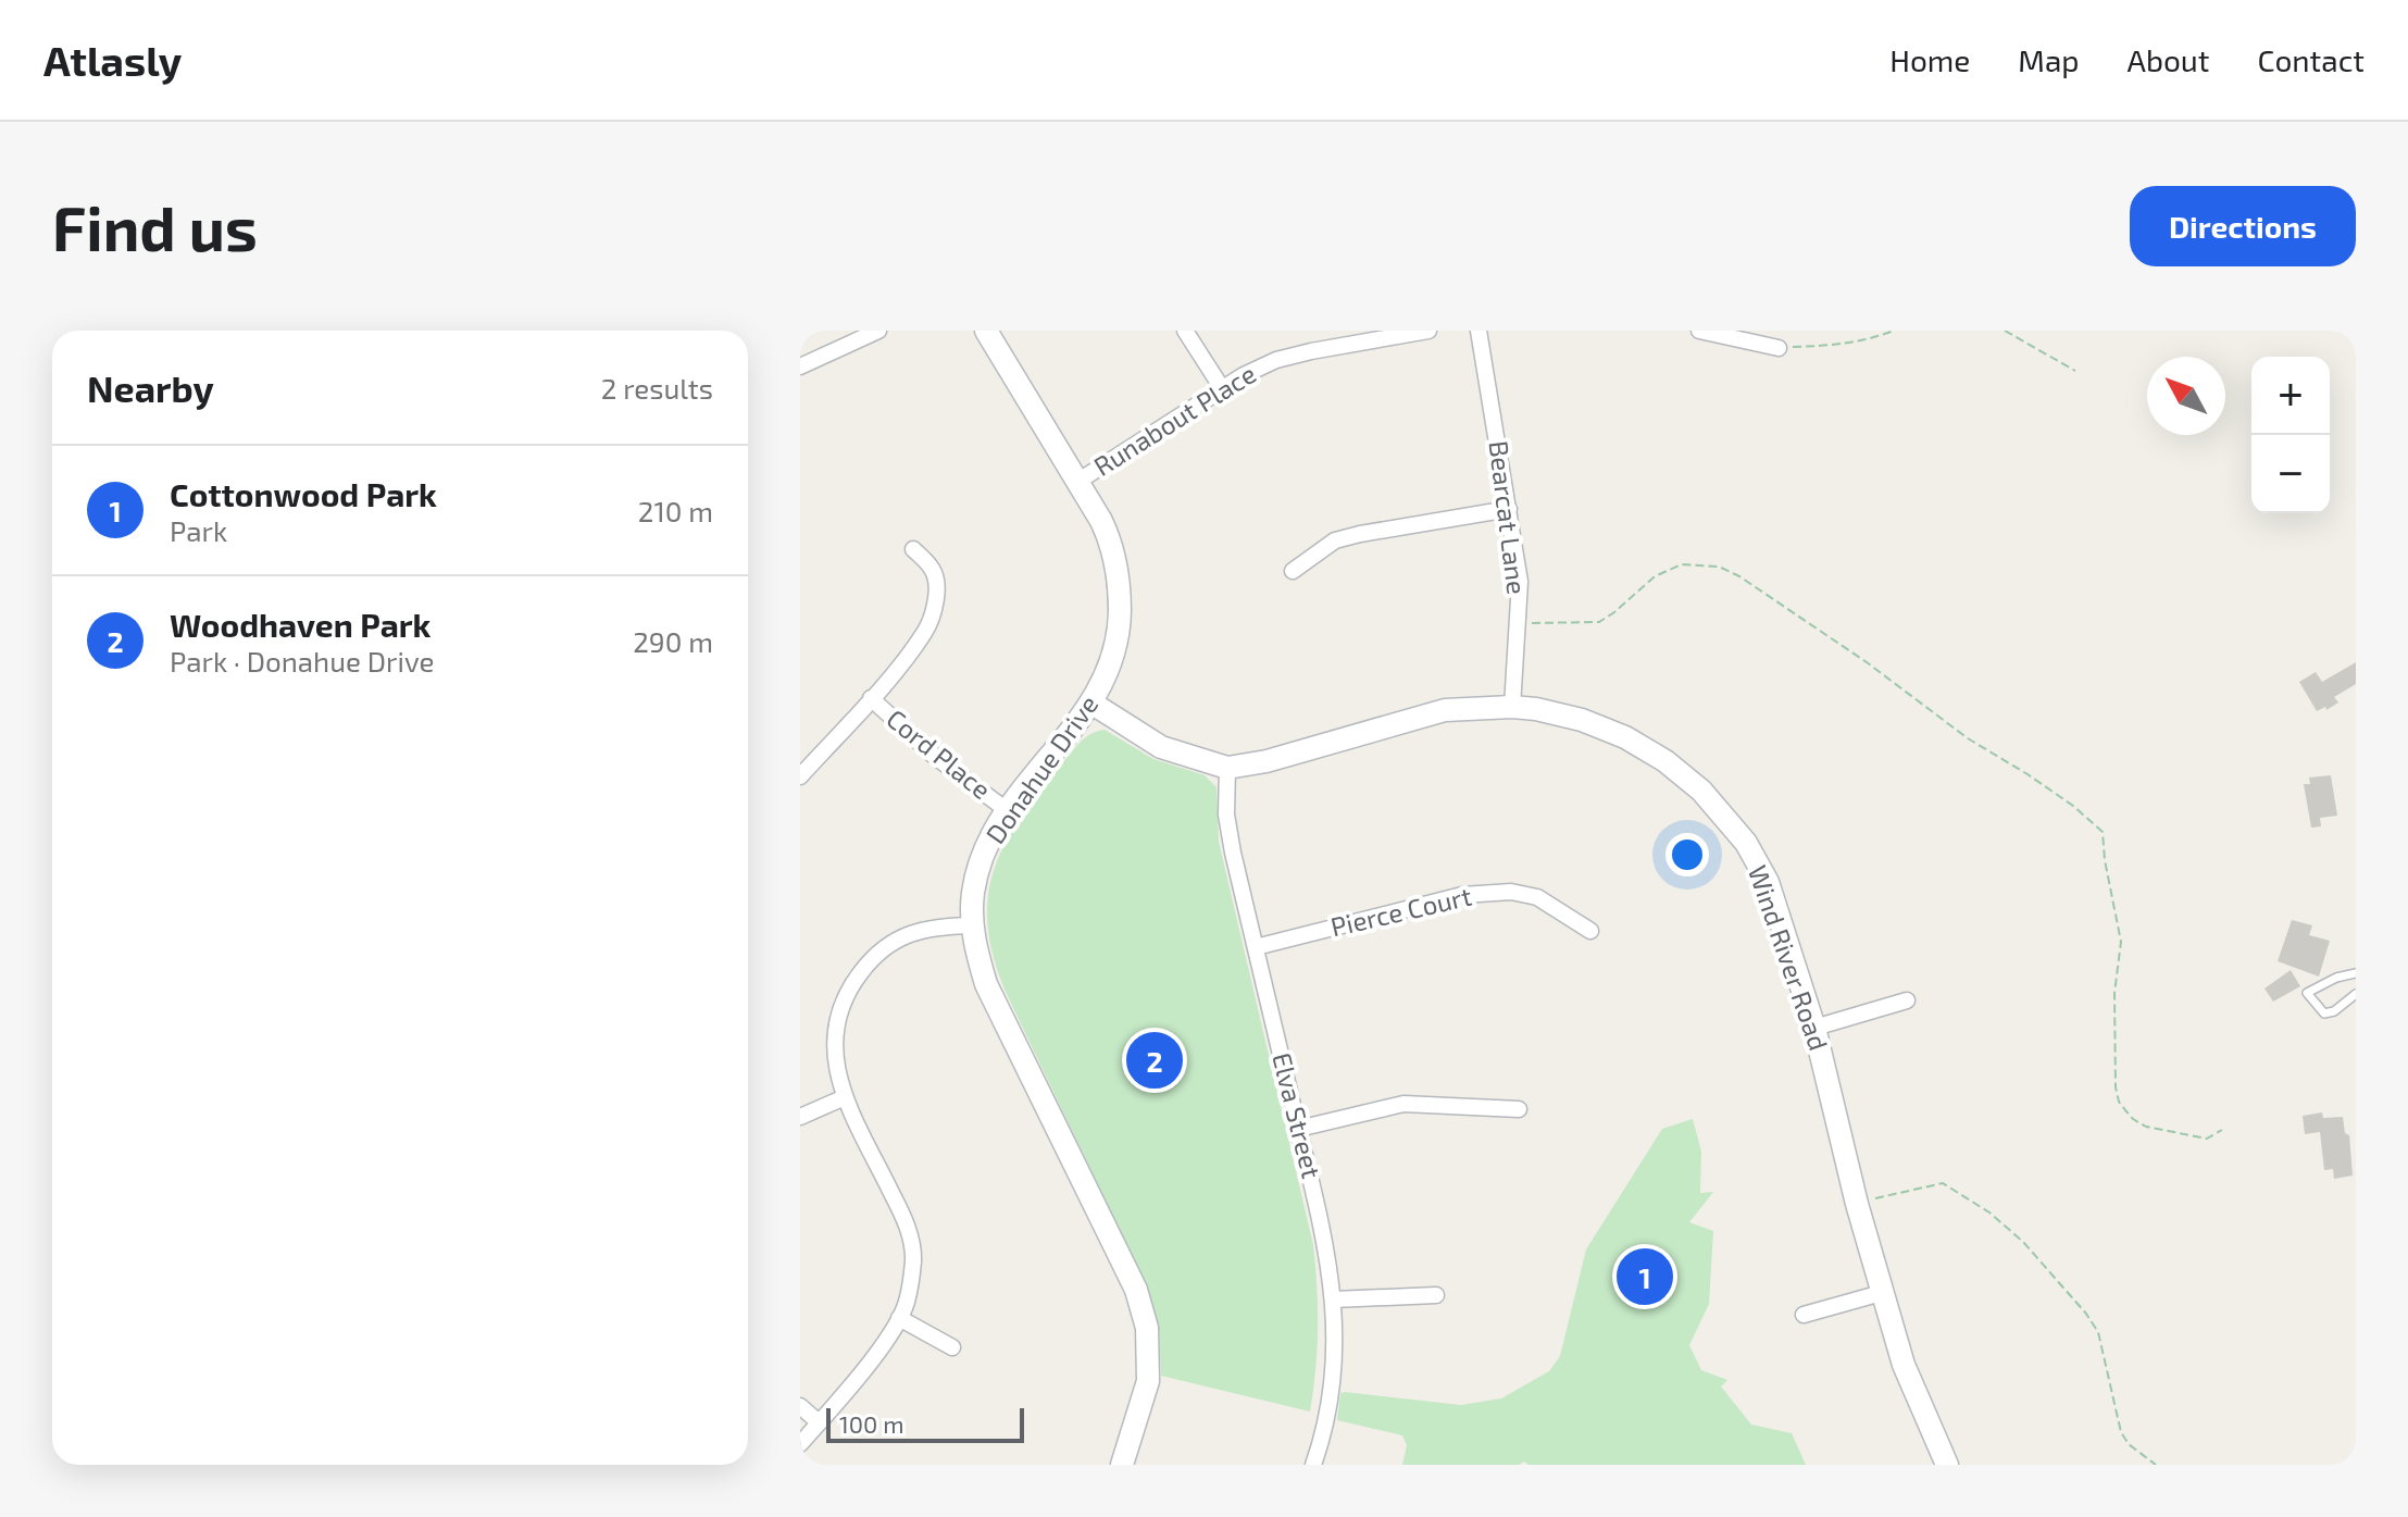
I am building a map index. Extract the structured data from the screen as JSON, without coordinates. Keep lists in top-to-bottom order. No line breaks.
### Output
{"streets":{"street":["Runabout Place","Bearcat Lane","Cord Place","Donahue Drive","Pierce Court","Wind River Road","Elva Street"]},"crossings":[["Runabout Place","Donahue Drive"],["Bearcat Lane","Wind River Road"],["Cord Place","Donahue Drive"],["Donahue Drive","Wind River Road"],["Pierce Court","Elva Street"],["Wind River Road","Elva Street"]],"scale_bar":"100 m","north":"top left","page":{"header":"Atlasly","nav":["Home","Map","About","Contact"],"buttons":"Directions","title":"Find us","heading":["Nearby","2 results"],"map_buttons":["+","−"],"list":[{"mark":"1","name":"Cottonwood Park","note":"Park","value":"210 m"},{"mark":"2","name":"Woodhaven Park","note":"Park · Donahue Drive","value":"290 m"}],"pins":["2","1"],"scale":"100 m"}}
